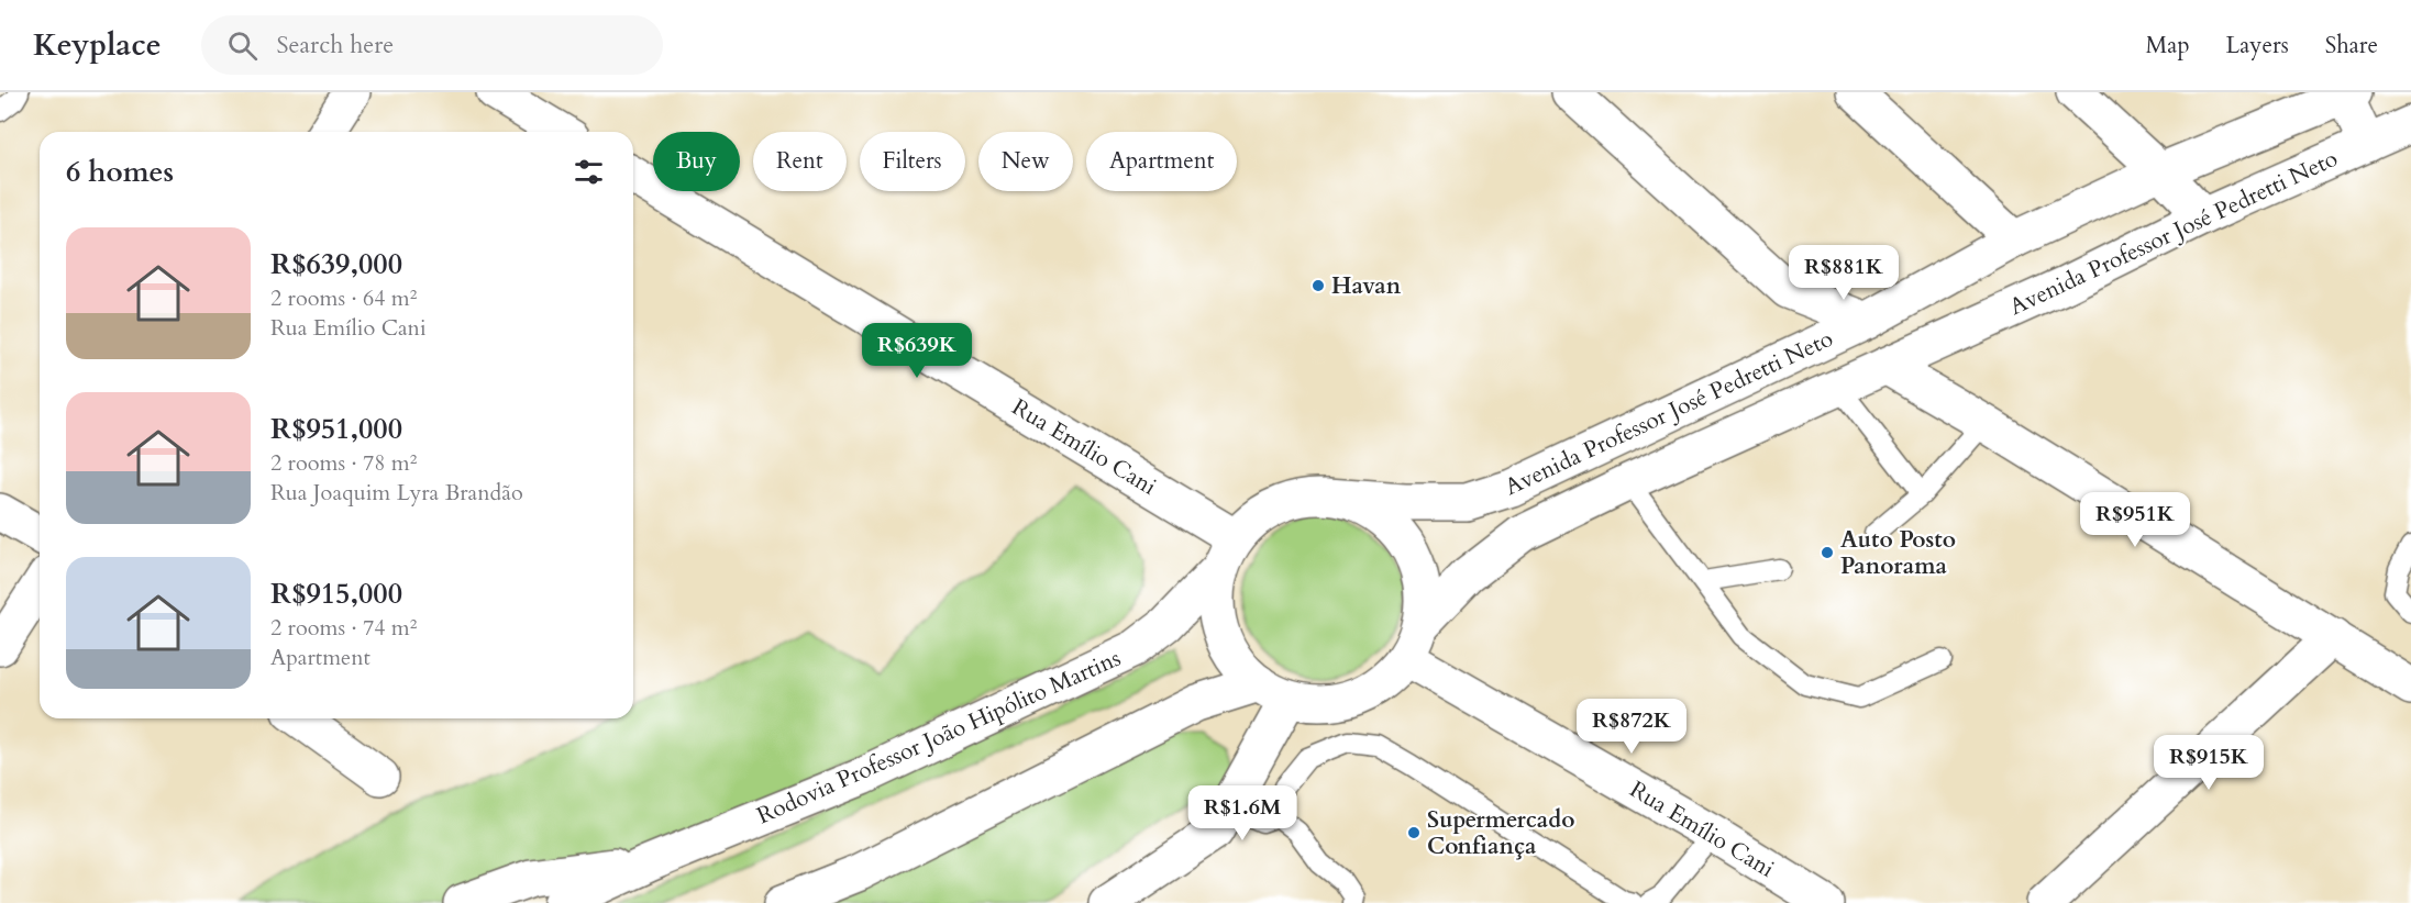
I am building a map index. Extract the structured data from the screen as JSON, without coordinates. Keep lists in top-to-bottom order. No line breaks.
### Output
{"streets":{"main road":["Avenida Professor José Pedretti Neto","Rua Emílio Cani","Rodovia Professor João Hipólito Martins"]},"crossings":[["Avenida Professor José Pedretti Neto","Rua Emílio Cani"],["Avenida Professor José Pedretti Neto","Rodovia Professor João Hipólito Martins"],["Rua Emílio Cani","Rodovia Professor João Hipólito Martins"]],"places":["Havan","Auto Posto Panorama","Supermercado Confiança"],"page":{"header":"Keyplace","search":"Search here","nav":["Map","Layers","Share"],"chip":["Buy","Rent","Filters","New","Apartment"],"heading":"6 homes","list":[{"name":"R$639,000","note":"2 rooms · 64 m² · Rua Emílio Cani"},{"name":"R$951,000","note":"2 rooms · 78 m² · Rua Joaquim Lyra Brandão"},{"name":"R$915,000","note":"2 rooms · 74 m² · Apartment"}],"price":["R$881K","R$639K","R$951K","R$872K","R$915K","R$1.6M"]}}
